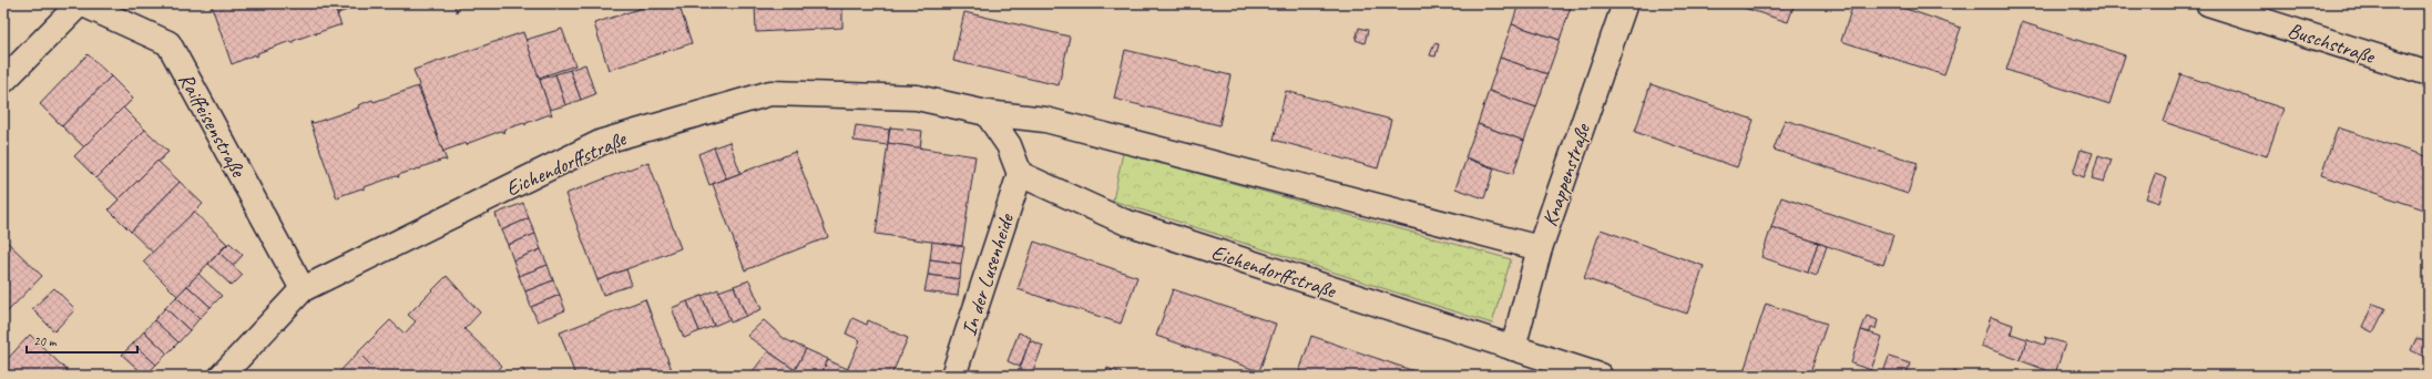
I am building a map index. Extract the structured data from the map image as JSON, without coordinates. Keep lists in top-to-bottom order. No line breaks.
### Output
{"streets":{"street":["Buschstraße","Raiffeisenstraße","Eichendorffstraße","Knappenstraße","In der Lusenheide"]},"crossings":[["Raiffeisenstraße","Eichendorffstraße"],["Eichendorffstraße","Knappenstraße"],["Eichendorffstraße","In der Lusenheide"]],"scale_bar":"20 m"}
